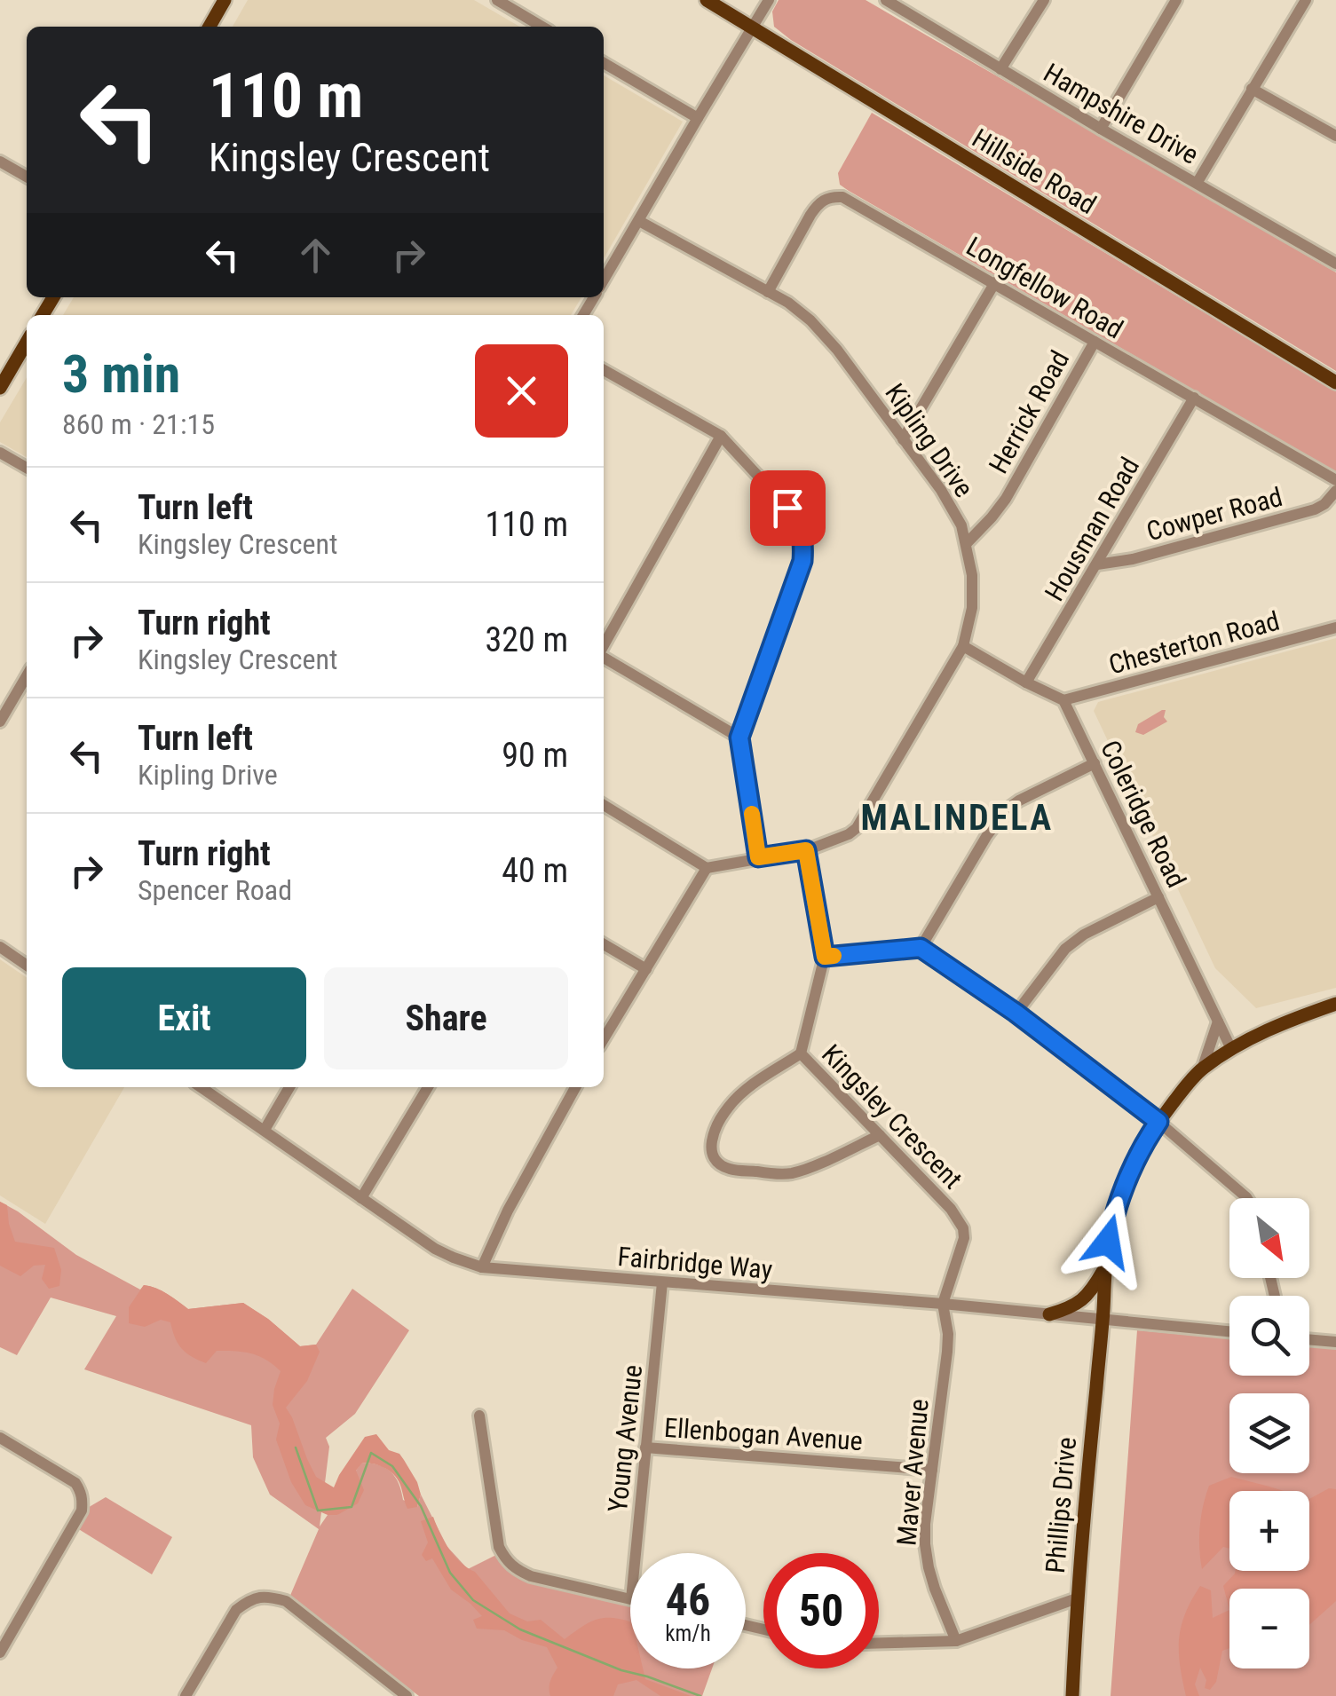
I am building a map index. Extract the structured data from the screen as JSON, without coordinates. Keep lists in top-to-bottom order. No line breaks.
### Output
{"streets":{"main road":["Hillside Road","Phillips Drive"],"street":["Hampshire Drive","Longfellow Road","Herrick Road","Kipling Drive","Cowper Road","Housman Road","Chesterton Road","Coleridge Road","Kingsley Crescent","Fairbridge Way","Ellenbogan Avenue","Young Avenue","Maver Avenue"]},"crossings":[["Longfellow Road","Herrick Road"],["Longfellow Road","Kipling Drive"],["Longfellow Road","Housman Road"],["Herrick Road","Kipling Drive"],["Kipling Drive","Kingsley Crescent"],["Cowper Road","Housman Road"],["Chesterton Road","Coleridge Road"],["Coleridge Road","Phillips Drive"],["Kingsley Crescent","Fairbridge Way"],["Kingsley Crescent","Maver Avenue"],["Fairbridge Way","Young Avenue"],["Fairbridge Way","Maver Avenue"],["Fairbridge Way","Phillips Drive"],["Ellenbogan Avenue","Young Avenue"],["Ellenbogan Avenue","Maver Avenue"]],"districts":["MALINDELA"],"north":"bottom right","page":{"turn":["110 m","Kingsley Crescent"],"heading":["3 min","860 m · 21:15"],"list":[{"name":"Turn left","note":"Kingsley Crescent","value":"110 m"},{"name":"Turn right","note":"Kingsley Crescent","value":"320 m"},{"name":"Turn left","note":"Kipling Drive","value":"90 m"},{"name":"Turn right","note":"Spencer Road","value":"40 m"}],"buttons":["Exit","Share"],"map_buttons":["+","−"],"speed":"46 km/h","limit":"50"}}
